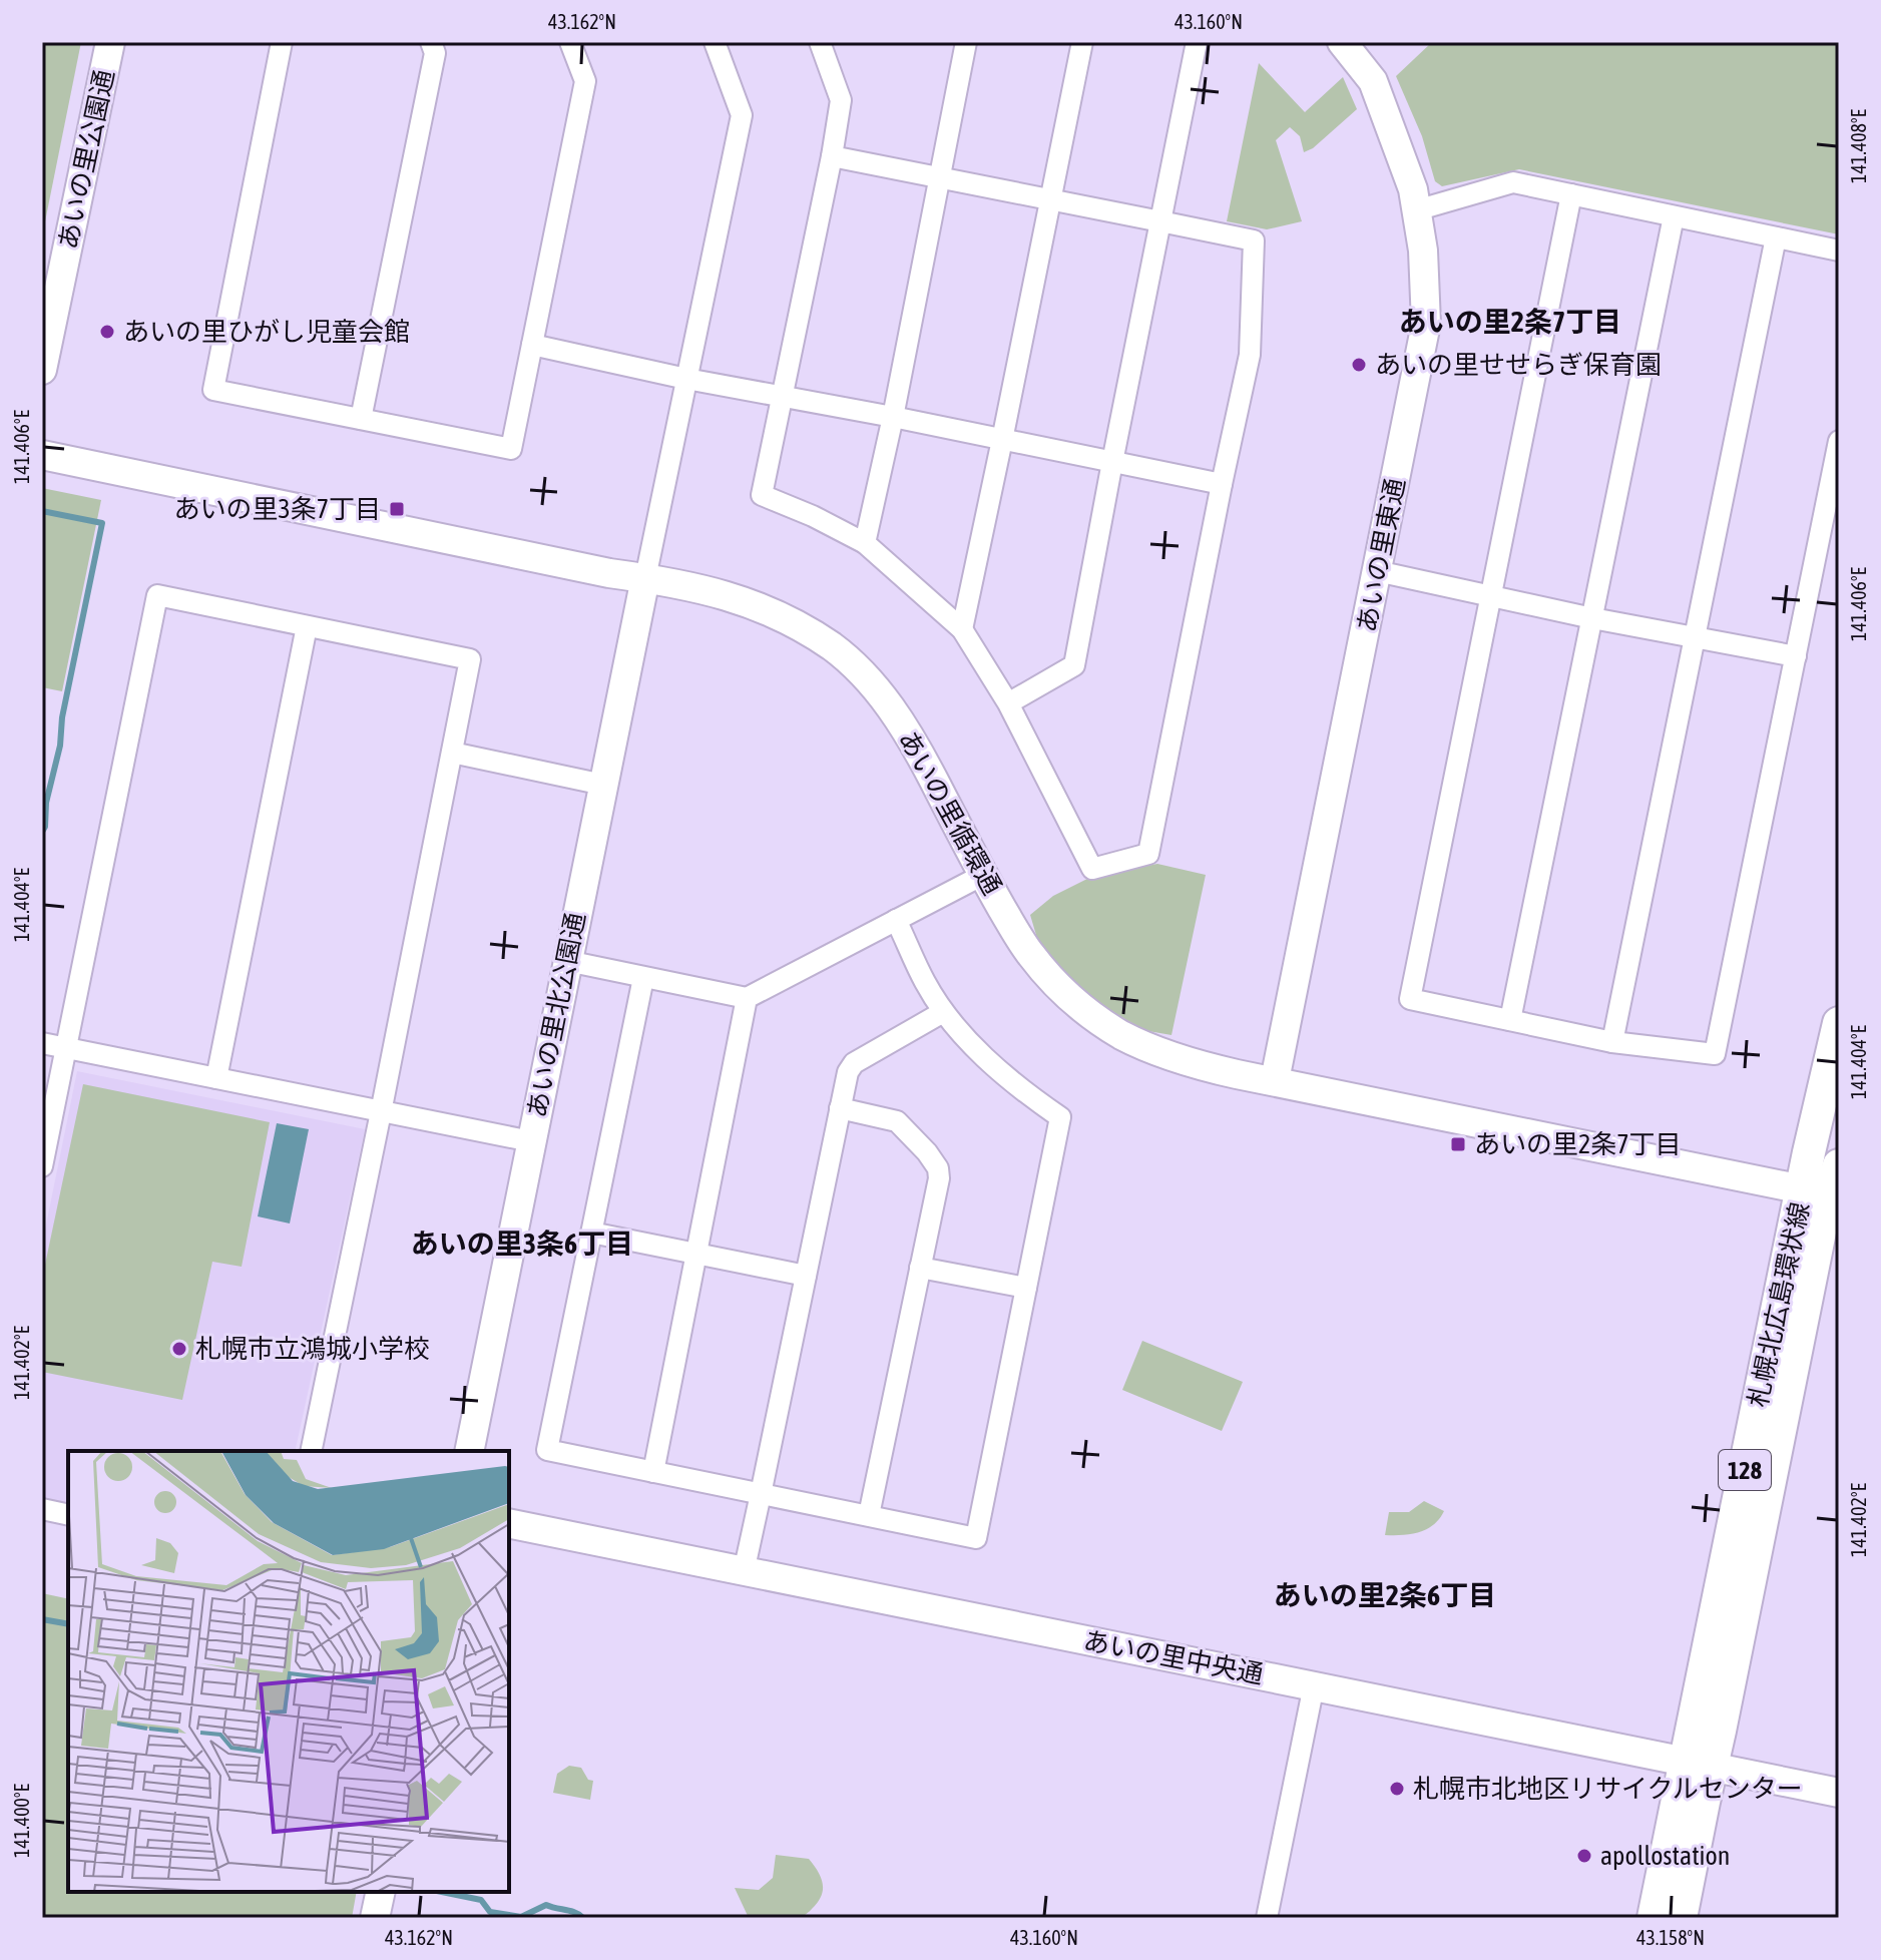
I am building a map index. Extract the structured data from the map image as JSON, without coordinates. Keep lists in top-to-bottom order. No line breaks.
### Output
{"streets":{"main road":["札幌北広島環状線","128"],"street":["あいの里公園通","あいの里東通","あいの里循環通","あいの里北公園通","あいの里中央通"]},"crossings":[["あいの里東通","あいの里循環通"],["あいの里循環通","あいの里北公園通"],["あいの里循環通","札幌北広島環状線"],["札幌北広島環状線","あいの里中央通"]],"districts":["あいの里2条7丁目","あいの里3条6丁目","あいの里2条6丁目"],"places":{"other":["あいの里ひがし児童会館","あいの里せせらぎ保育園","札幌市立鴻城小学校","札幌市北地区リサイクルセンター","apollostation"],"transit":["あいの里3条7丁目","あいの里2条7丁目"]},"coordinates":["43.162°N","43.160°N","141.408°E","141.406°E","141.404°E","141.402°E","141.400°E","43.158°N"]}
